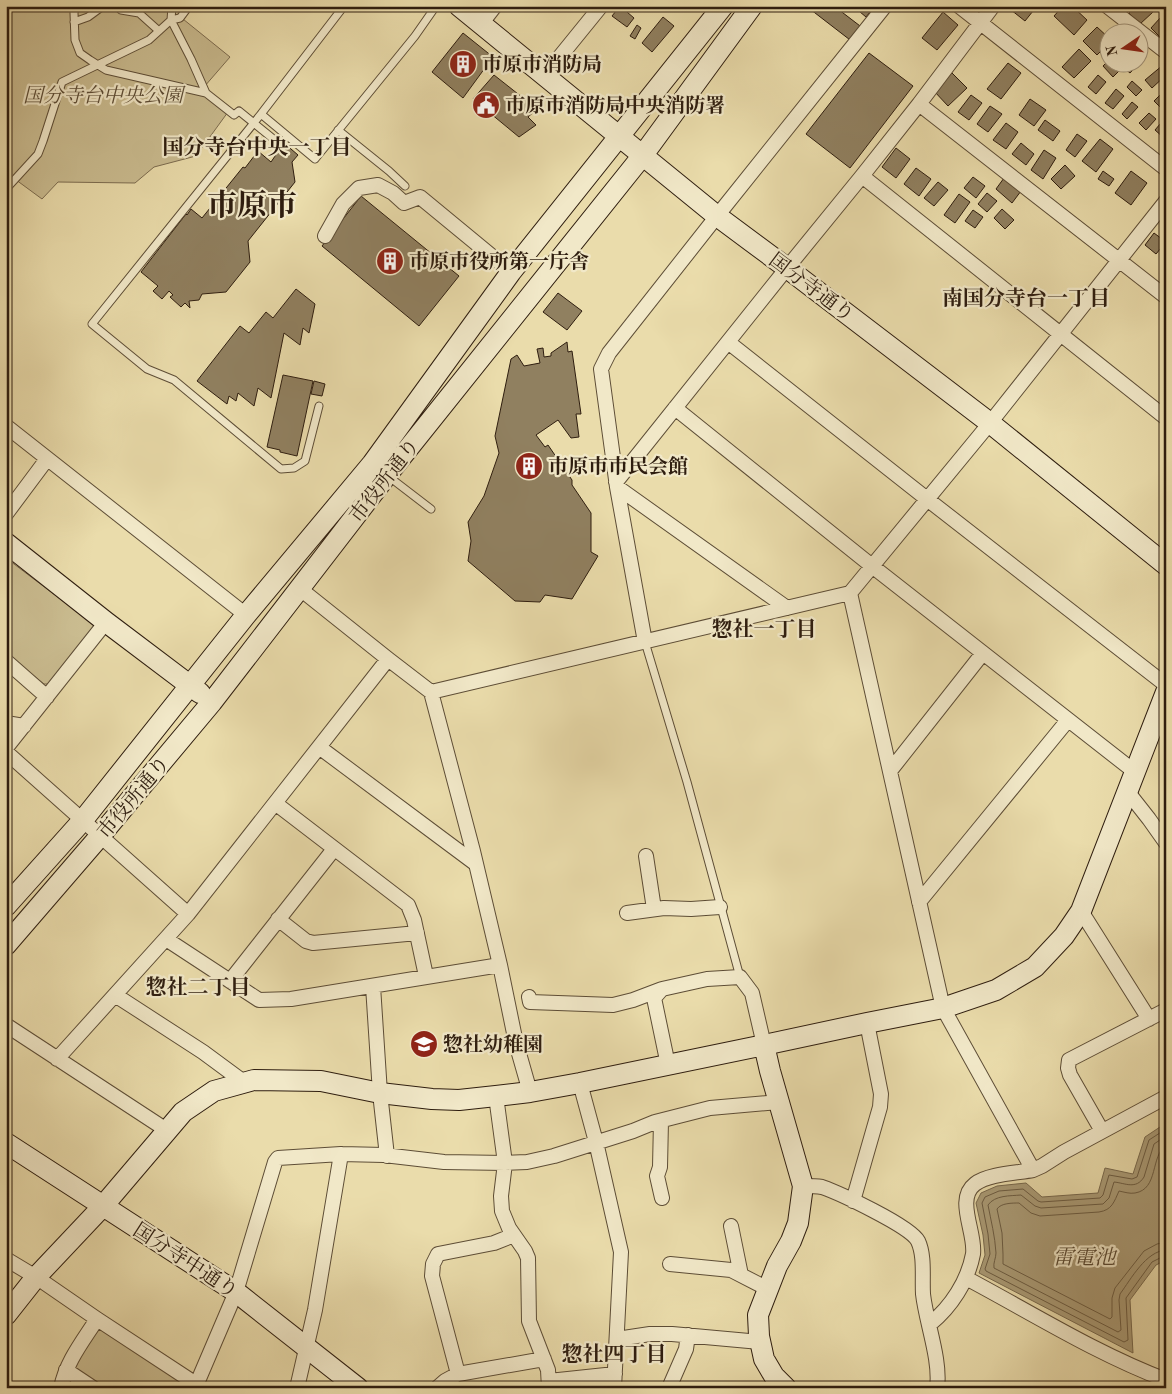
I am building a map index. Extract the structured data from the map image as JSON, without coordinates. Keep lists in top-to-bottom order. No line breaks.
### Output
{"streets":{"street":["国分寺通り","市役所通り","国分寺中通り"]},"crossings":[["国分寺通り","市役所通り"]],"districts":["国分寺台中央一丁目","市原市","南国分寺台一丁目","惣社一丁目","惣社二丁目","惣社四丁目"],"water":["雷電池"],"parks":["国分寺台中央公園"],"places":{"building":["市原市消防局","市原市役所第一庁舎","市原市市民会館"],"public building":["市原市消防局中央消防署"],"school or university":["惣社幼稚園"]},"north":"left"}
